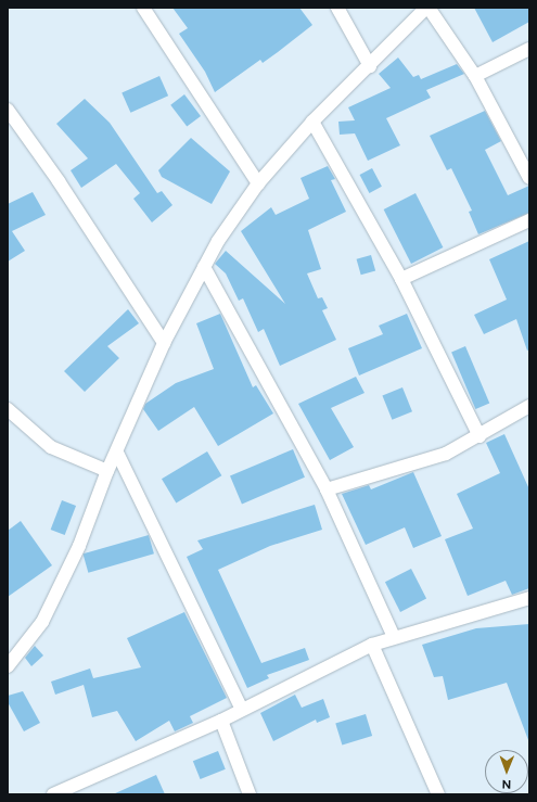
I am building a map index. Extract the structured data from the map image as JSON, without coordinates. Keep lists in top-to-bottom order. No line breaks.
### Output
{"north":"bottom"}
